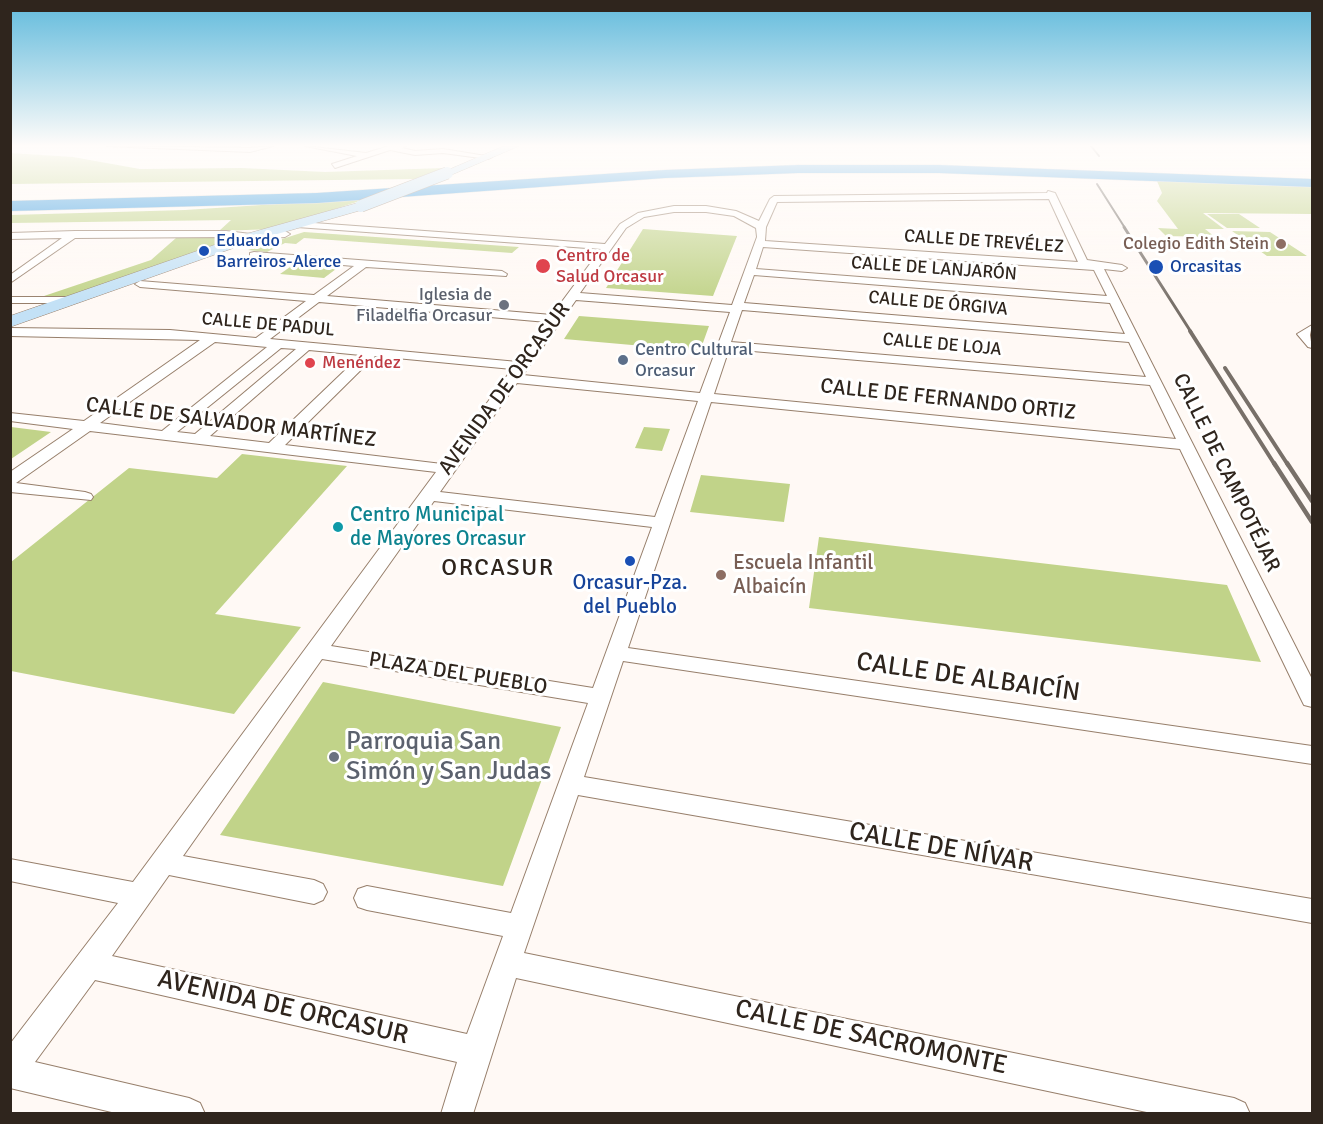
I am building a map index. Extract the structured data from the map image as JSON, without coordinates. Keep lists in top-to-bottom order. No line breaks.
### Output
{"streets":{"street":["CALLE DE TREVÉLEZ","CALLE DE LANJARÓN","CALLE DE ÓRGIVA","CALLE DE PADUL","CALLE DE LOJA","AVENIDA DE ORCASUR","CALLE DE FERNANDO ORTIZ","CALLE DE SALVADOR MARTÍNEZ","CALLE DE CAMPOTÉJAR","PLAZA DEL PUEBLO","CALLE DE ALBAICÍN","CALLE DE NÍVAR","CALLE DE SACROMONTE"]},"crossings":[["CALLE DE TREVÉLEZ","CALLE DE CAMPOTÉJAR"],["CALLE DE LANJARÓN","CALLE DE CAMPOTÉJAR"],["CALLE DE ÓRGIVA","AVENIDA DE ORCASUR"],["CALLE DE ÓRGIVA","CALLE DE CAMPOTÉJAR"],["CALLE DE PADUL","AVENIDA DE ORCASUR"],["CALLE DE LOJA","CALLE DE CAMPOTÉJAR"],["AVENIDA DE ORCASUR","CALLE DE SALVADOR MARTÍNEZ"],["AVENIDA DE ORCASUR","CALLE DE CAMPOTÉJAR"],["AVENIDA DE ORCASUR","PLAZA DEL PUEBLO"],["CALLE DE FERNANDO ORTIZ","CALLE DE CAMPOTÉJAR"]],"districts":["ORCASUR"],"places":["Colegio Edith Stein","Eduardo Barreiros-Alerce","Centro de Salud Orcasur","Orcasitas","Iglesia de Filadelfia Orcasur","Centro Cultural Orcasur","Menéndez","Centro Municipal de Mayores Orcasur","Orcasur-Pza. del Pueblo","Escuela Infantil Albaicín","Parroquia San Simón y San Judas"]}
